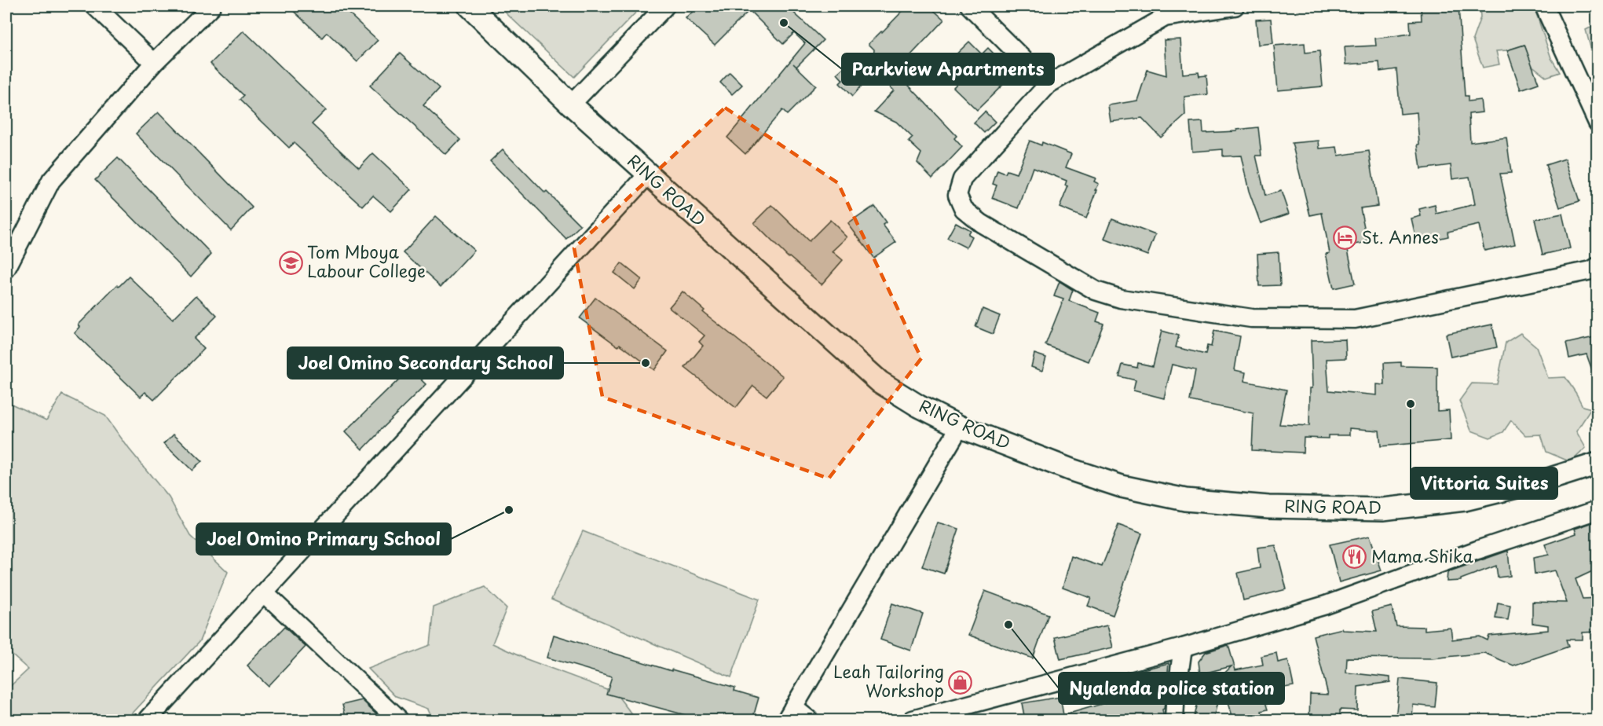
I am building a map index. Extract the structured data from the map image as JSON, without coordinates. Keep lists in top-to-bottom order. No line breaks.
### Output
{"streets":{"main road":["RING ROAD"]},"places":{"other":["Parkview Apartments","Joel Omino Secondary School","Vittoria Suites","Joel Omino Primary School","Nyalenda police station"],"hotel":["St. Annes"],"school or university":["Tom Mboya Labour College"],"restaurant":["Mama Shika"],"shop":["Leah Tailoring Workshop"]}}
